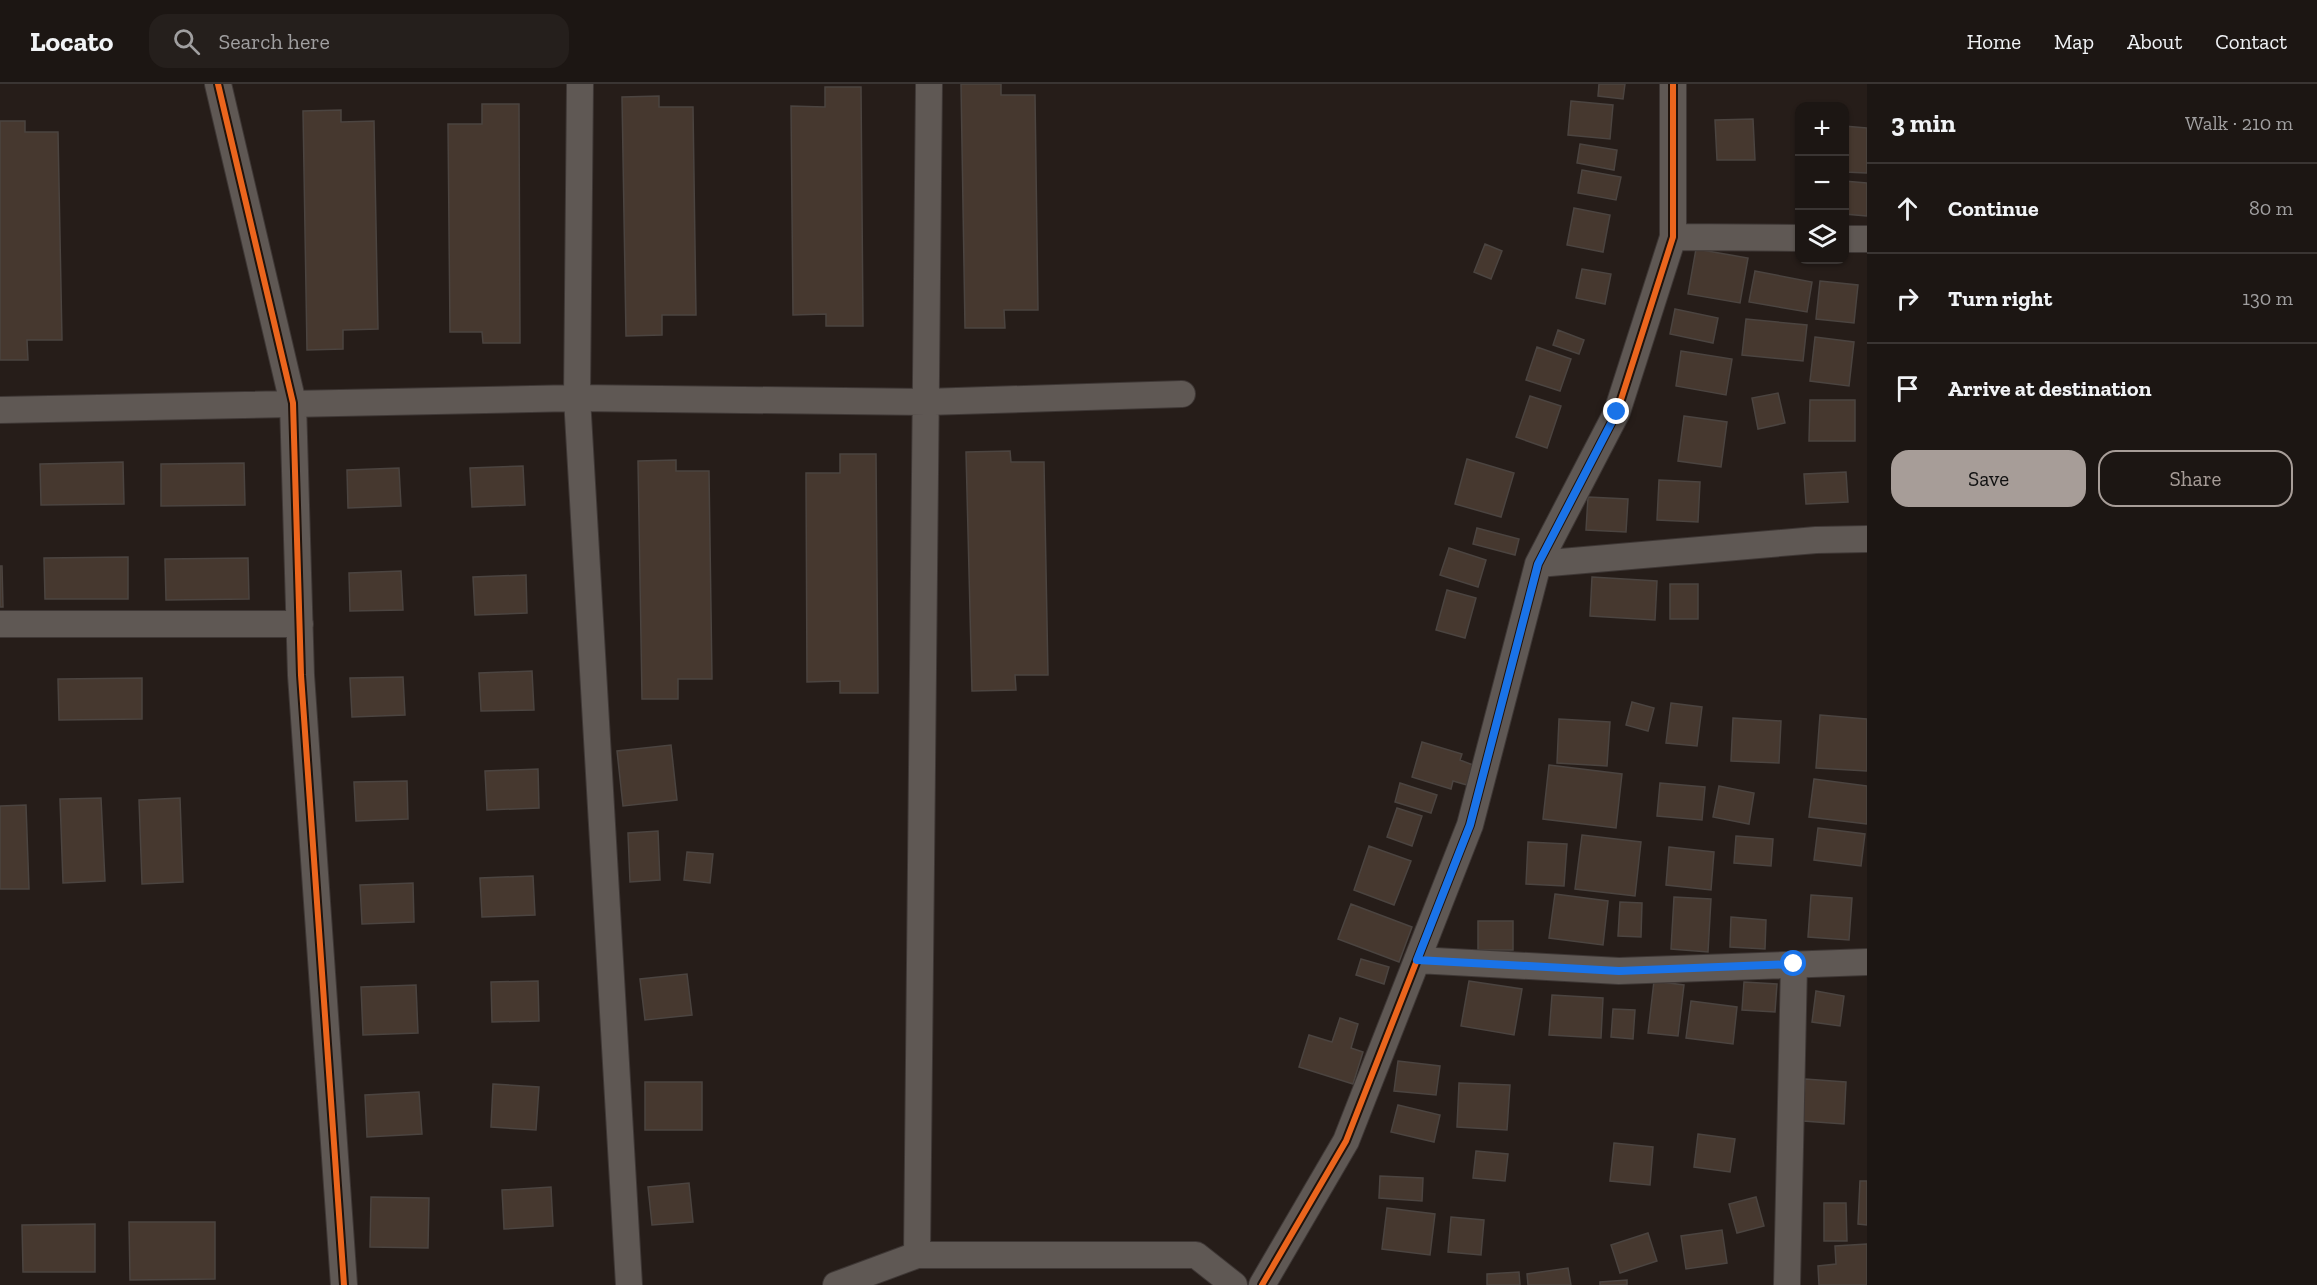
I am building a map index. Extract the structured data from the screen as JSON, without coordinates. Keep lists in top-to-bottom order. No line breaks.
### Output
{"page":{"header":"Locato","search":"Search here","nav":["Home","Map","About","Contact"],"heading":["3 min","Walk · 210 m"],"map_buttons":["+","−"],"list":[["Continue","80 m"],["Turn right","130 m"],"Arrive at destination"],"buttons":["Save","Share"]}}
